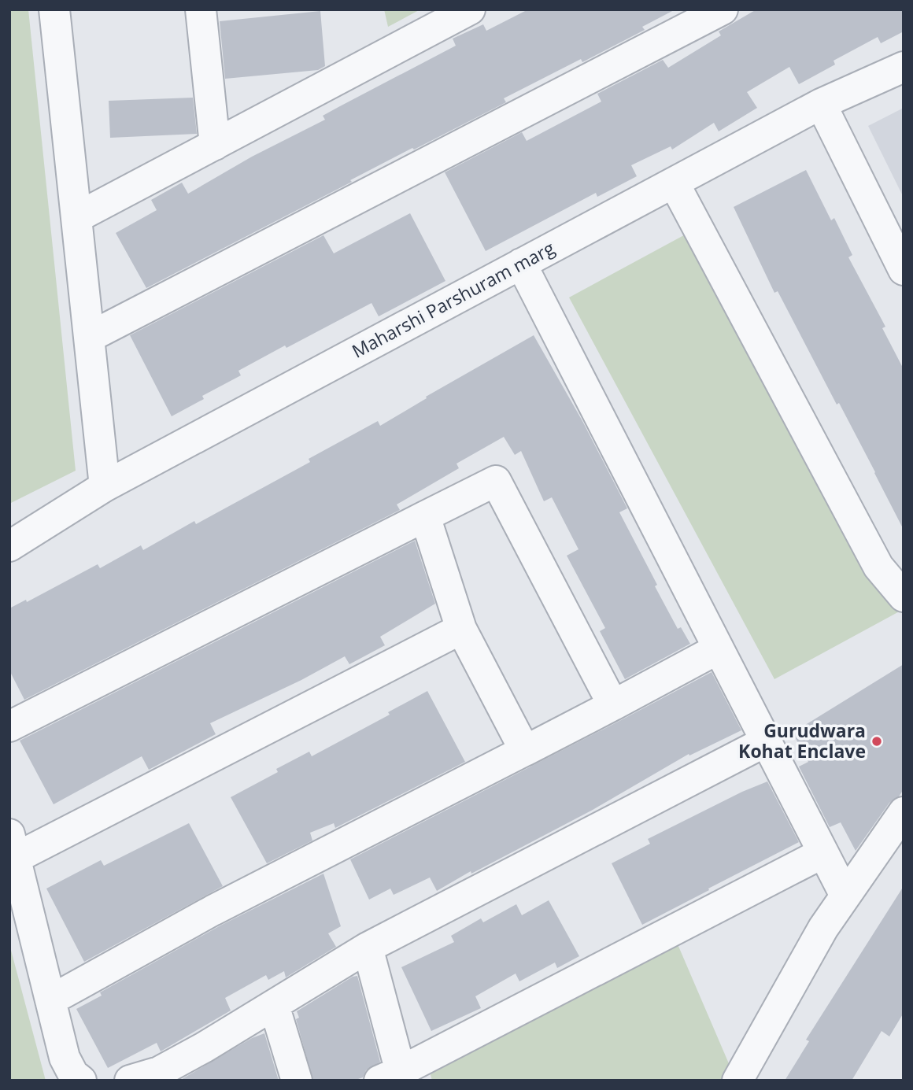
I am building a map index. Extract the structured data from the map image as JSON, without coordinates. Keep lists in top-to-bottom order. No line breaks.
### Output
{"streets":{"street":["Maharshi Parshuram marg"]},"places":["Gurudwara Kohat Enclave"]}
